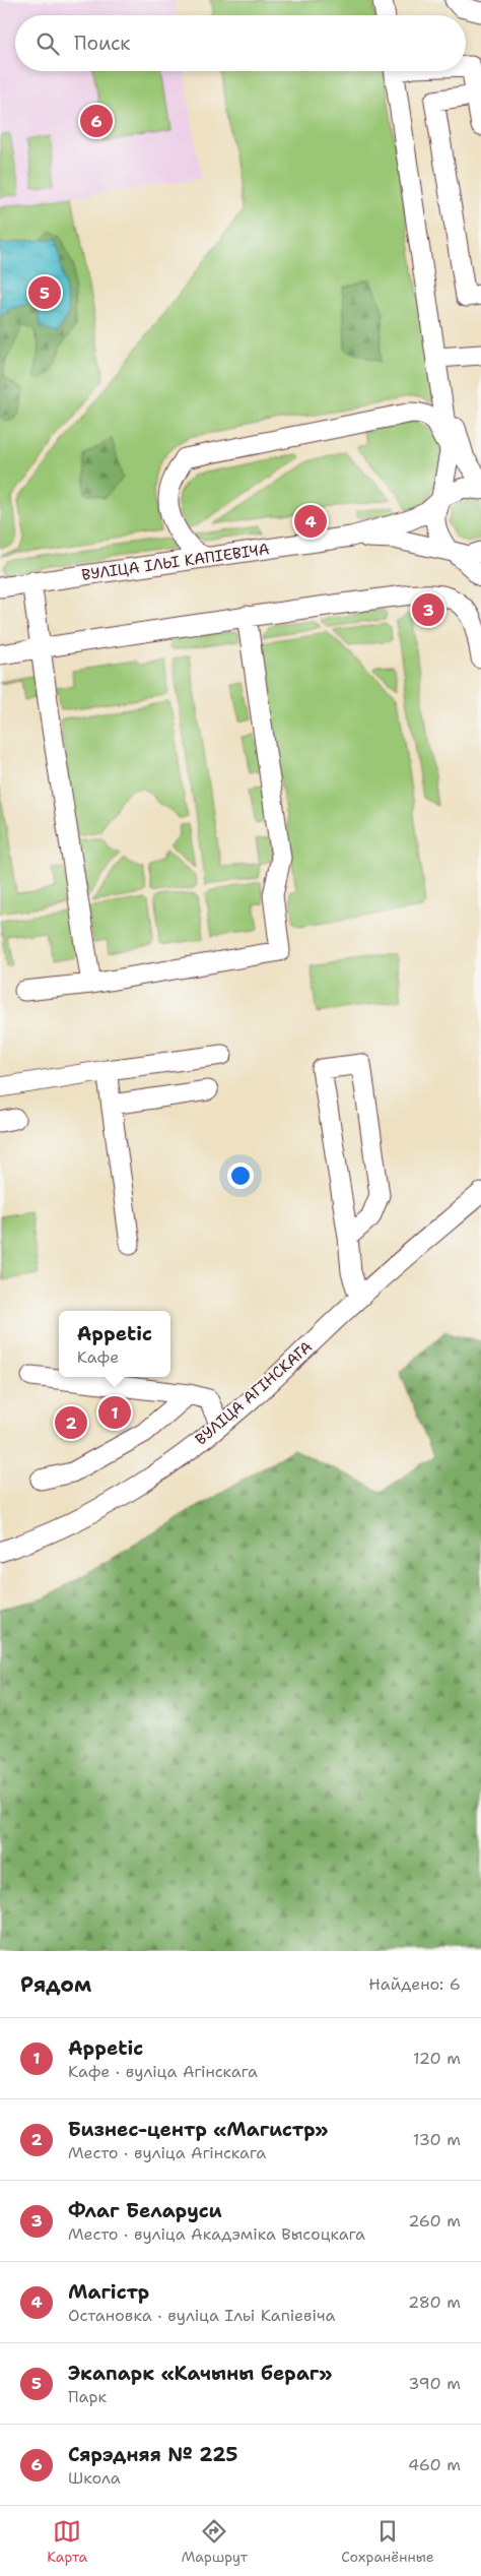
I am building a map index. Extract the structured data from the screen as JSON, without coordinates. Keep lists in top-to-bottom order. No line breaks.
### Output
{"streets":{"street":["ВУЛІЦА ІЛЬІ КАПІЕВІЧА","ВУЛІЦА АГІНСКАГА"]},"page":{"search":"Поиск","pins":["6","5","4","3","1","2"],"popup":["Appetic","Кафе"],"heading":["Рядом","Найдено: 6"],"list":[{"mark":"1","name":"Appetic","note":"Кафе · вуліца Агінскага","value":"120 m"},{"mark":"2","name":"Бизнес-центр «Магистр»","note":"Место · вуліца Агінскага","value":"130 m"},{"mark":"3","name":"Флаг Беларуси","note":"Место · вуліца Акадэміка Высоцкага","value":"260 m"},{"mark":"4","name":"Магістр","note":"Остановка · вуліца Ільі Капіевіча","value":"280 m"},{"mark":"5","name":"Экапарк «Качыны бераг»","note":"Парк","value":"390 m"},{"mark":"6","name":"Сярэдняя № 225","note":"Школа","value":"460 m"}],"nav":["Карта","Маршрут","Сохранённые"]}}
